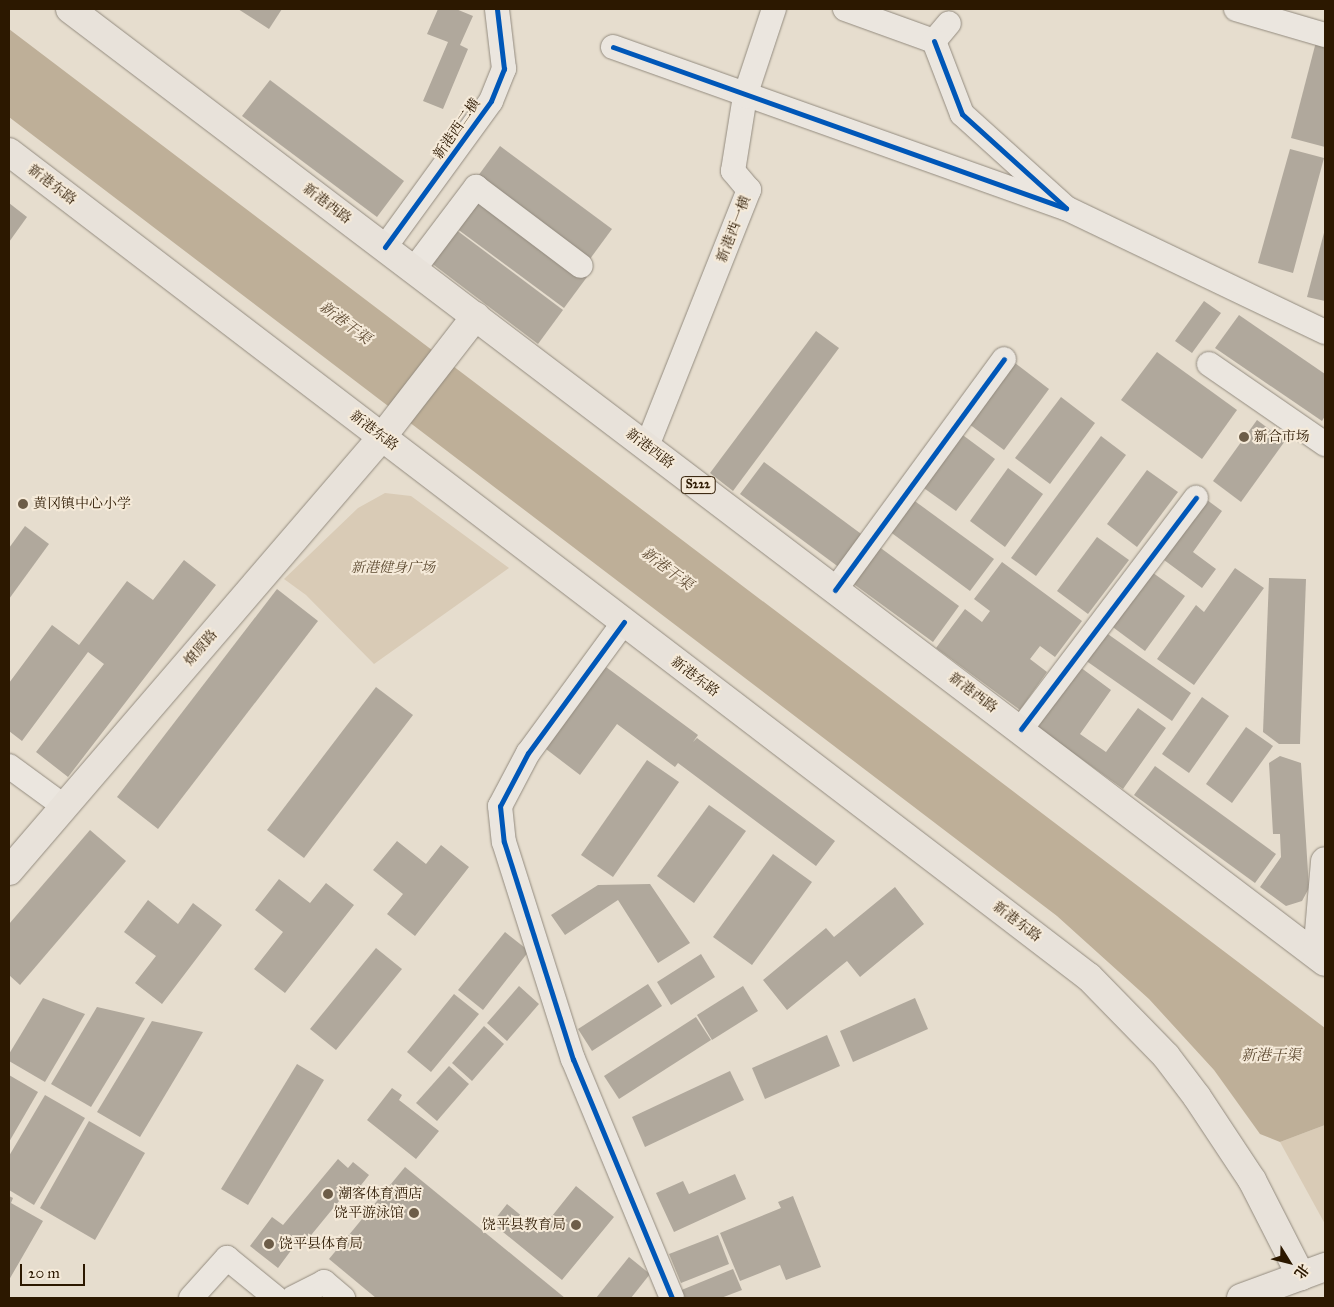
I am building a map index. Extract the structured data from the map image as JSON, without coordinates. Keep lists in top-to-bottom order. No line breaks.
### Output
{"streets":{"main road":["新港东路","新港西路","S222","燎原路"],"street":["新港西二横","新港西一横"]},"crossings":[["新港西二横","新港西路"],["新港东路","燎原路"],["新港西路","新港西一横"],["新港西路","燎原路"]],"water":["新港干渠"],"parks":["新港健身广场"],"places":["新合市场","黄冈镇中心小学","潮客体育酒店","饶平游泳馆","饶平县教育局","饶平县体育局"],"scale_bar":"20 m","north":"bottom right"}
